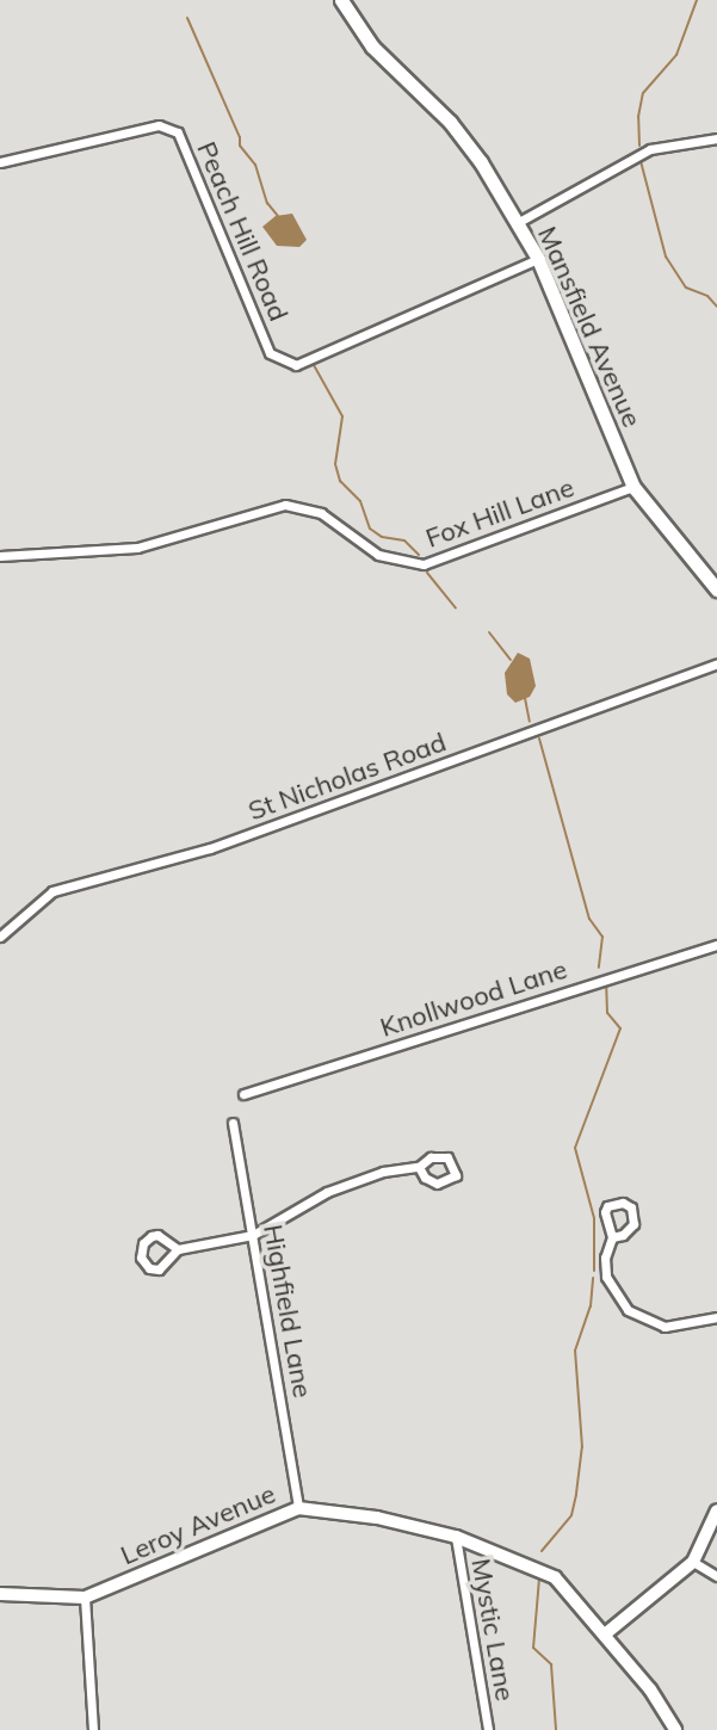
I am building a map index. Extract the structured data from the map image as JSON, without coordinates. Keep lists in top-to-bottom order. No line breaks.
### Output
{"streets":{"main road":["Mansfield Avenue"],"street":["Peach Hill Road","Fox Hill Lane","St Nicholas Road","Knollwood Lane","Highfield Lane","Leroy Avenue","Mystic Lane"]},"crossings":[["Peach Hill Road","Mansfield Avenue"],["Mansfield Avenue","Fox Hill Lane"],["Highfield Lane","Leroy Avenue"],["Leroy Avenue","Mystic Lane"]]}
